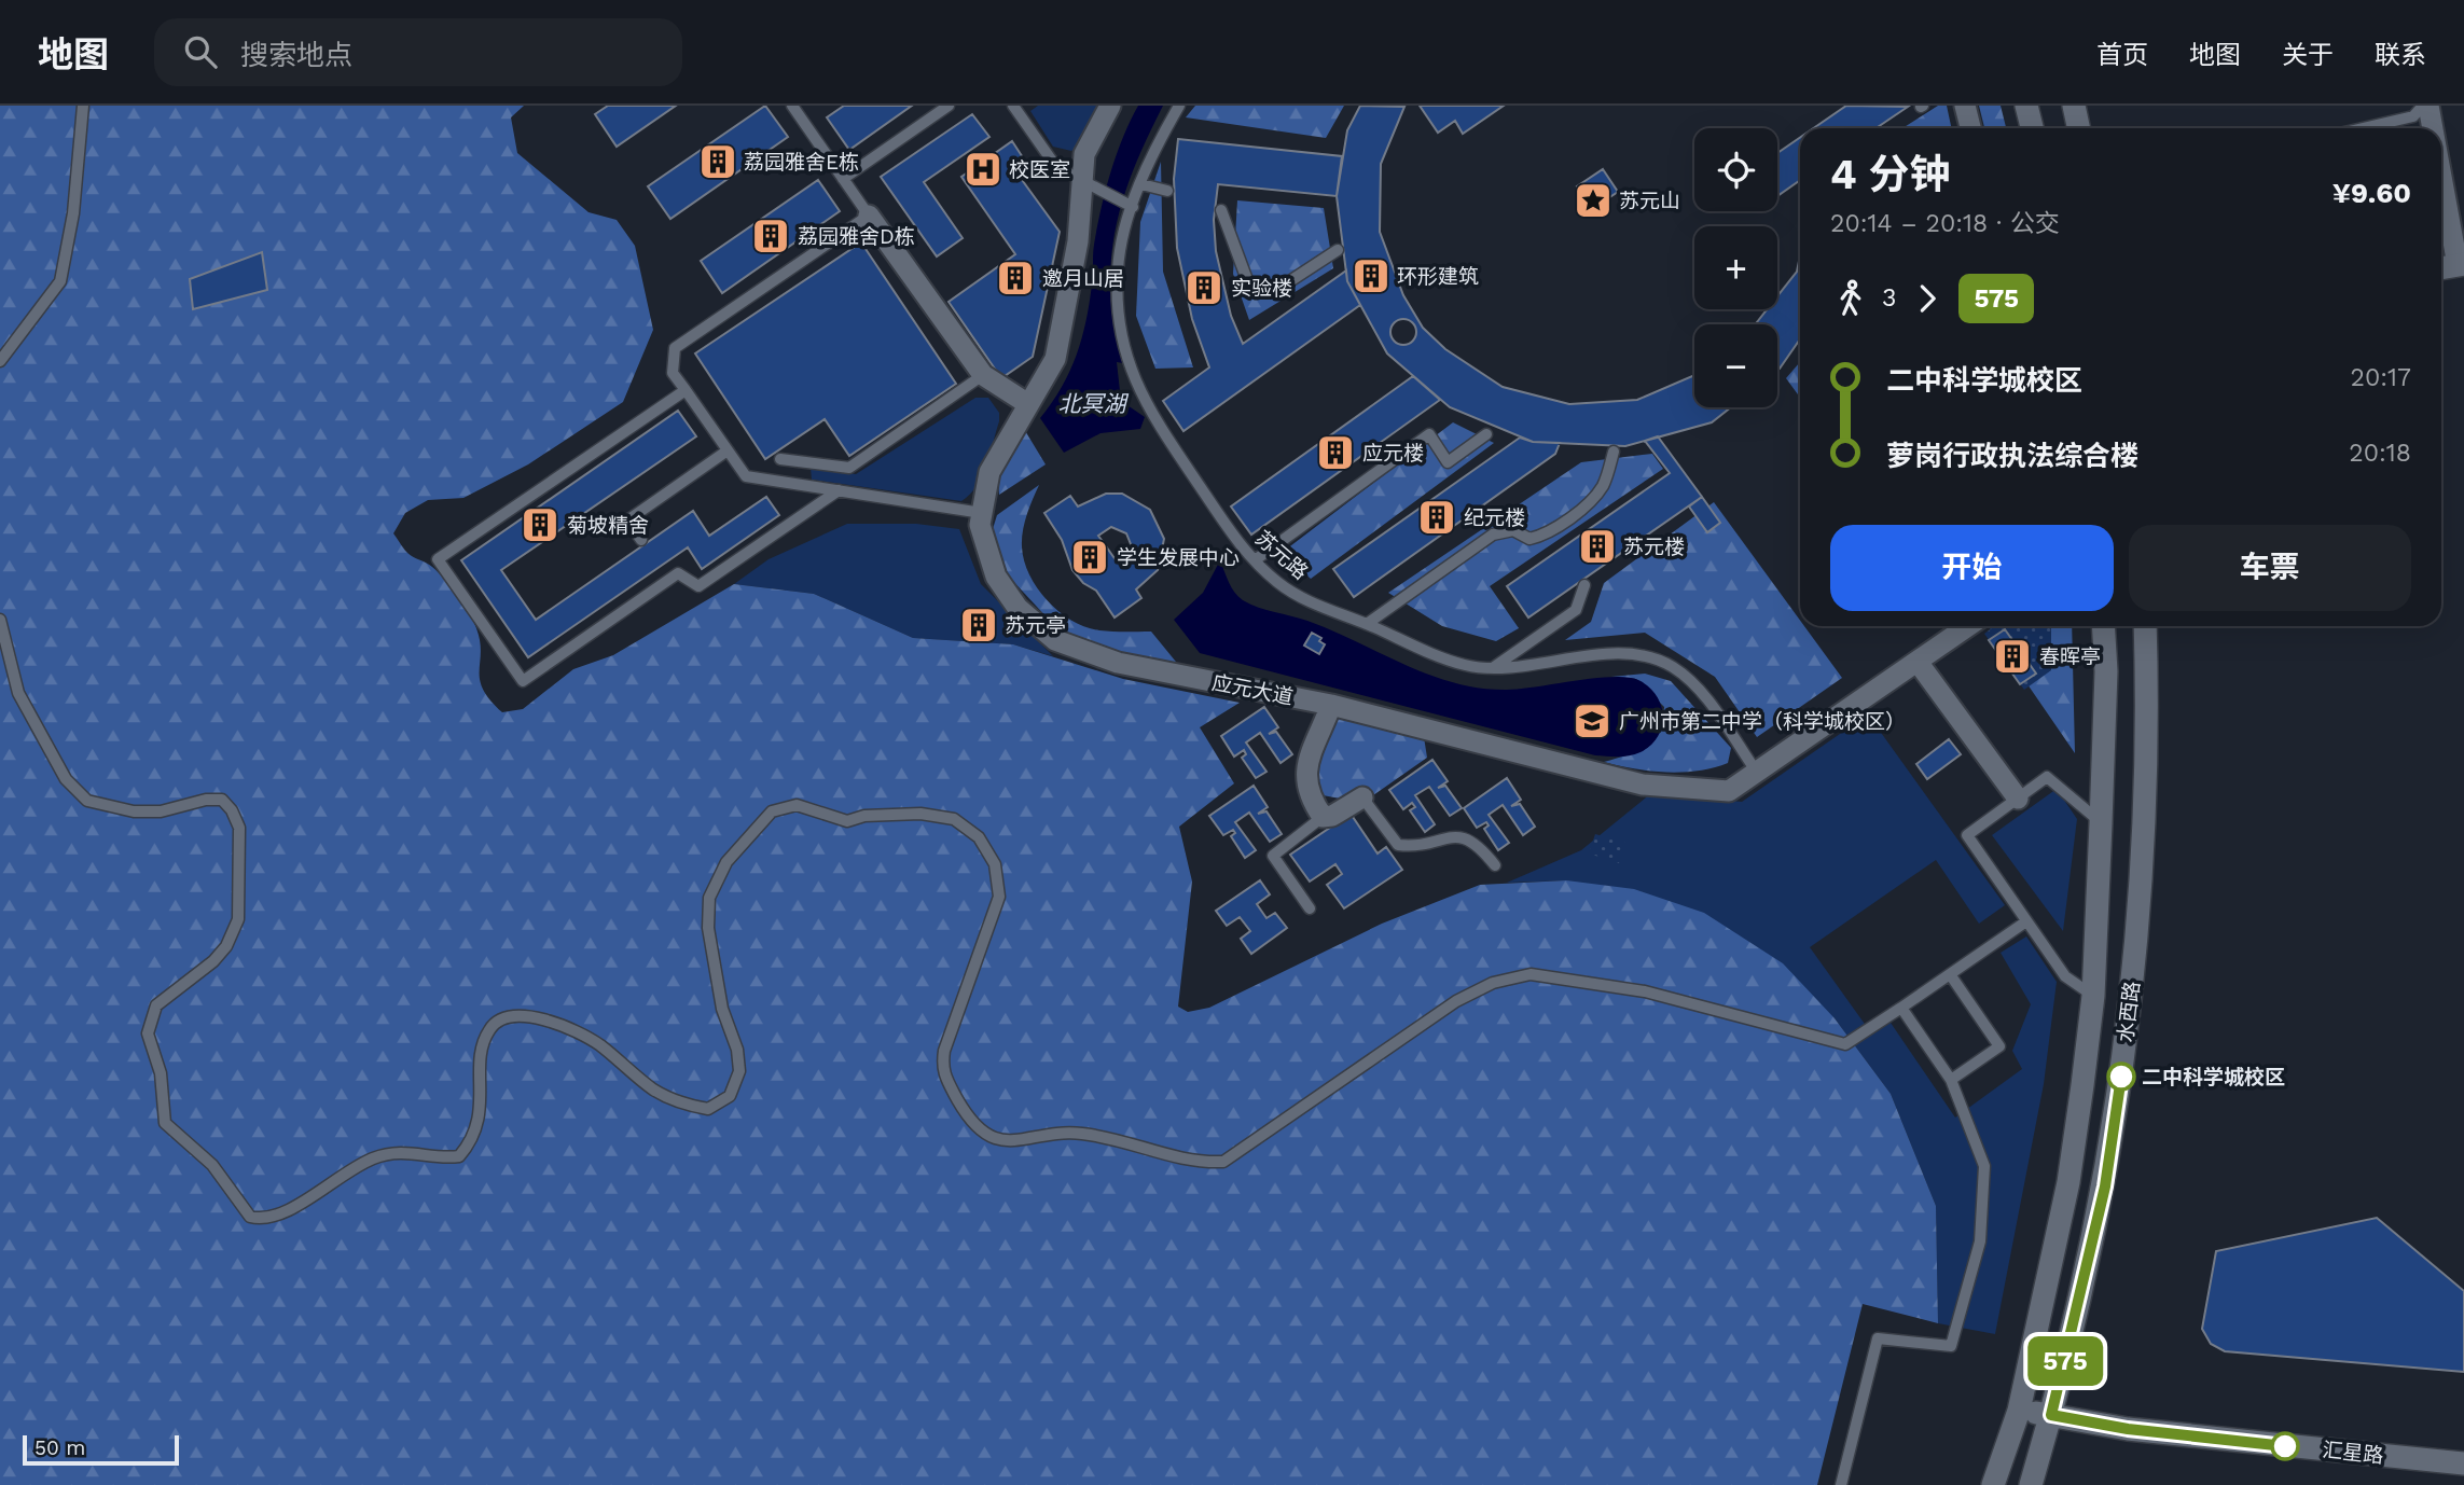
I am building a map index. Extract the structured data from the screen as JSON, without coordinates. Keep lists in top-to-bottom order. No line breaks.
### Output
{"streets":{"main road":["水西路","汇星路"],"street":["应元大道"],"lane":["苏元路"]},"crossings":[["苏元路","应元大道"],["水西路","汇星路"]],"water":["北冥湖"],"places":{"building":["荔园雅舍E栋","荔园雅舍D栋","环形建筑","邀月山居","实验楼","应元楼","纪元楼","菊坡精舍","苏元楼","学生发展中心","苏元亭","春晖亭"],"hospital":["校医室"],"place":["苏元山"],"school or university":["广州市第二中学（科学城校区）"],"other":["二中科学城校区"]},"lines":["bus line 575"],"scale_bar":"50 m","page":{"header":"地图","search":"搜索地点","nav":["首页","地图","关于","联系"],"on_map":"575","map_buttons":["+","−"],"heading":["4 分钟","20:14 – 20:18 · 公交","¥9.60"],"legs":["3","575"],"list":[{"name":"二中科学城校区","value":"20:17"},{"name":"萝岗行政执法综合楼","value":"20:18"}],"buttons":["开始","车票"],"scale":"50 m"}}
